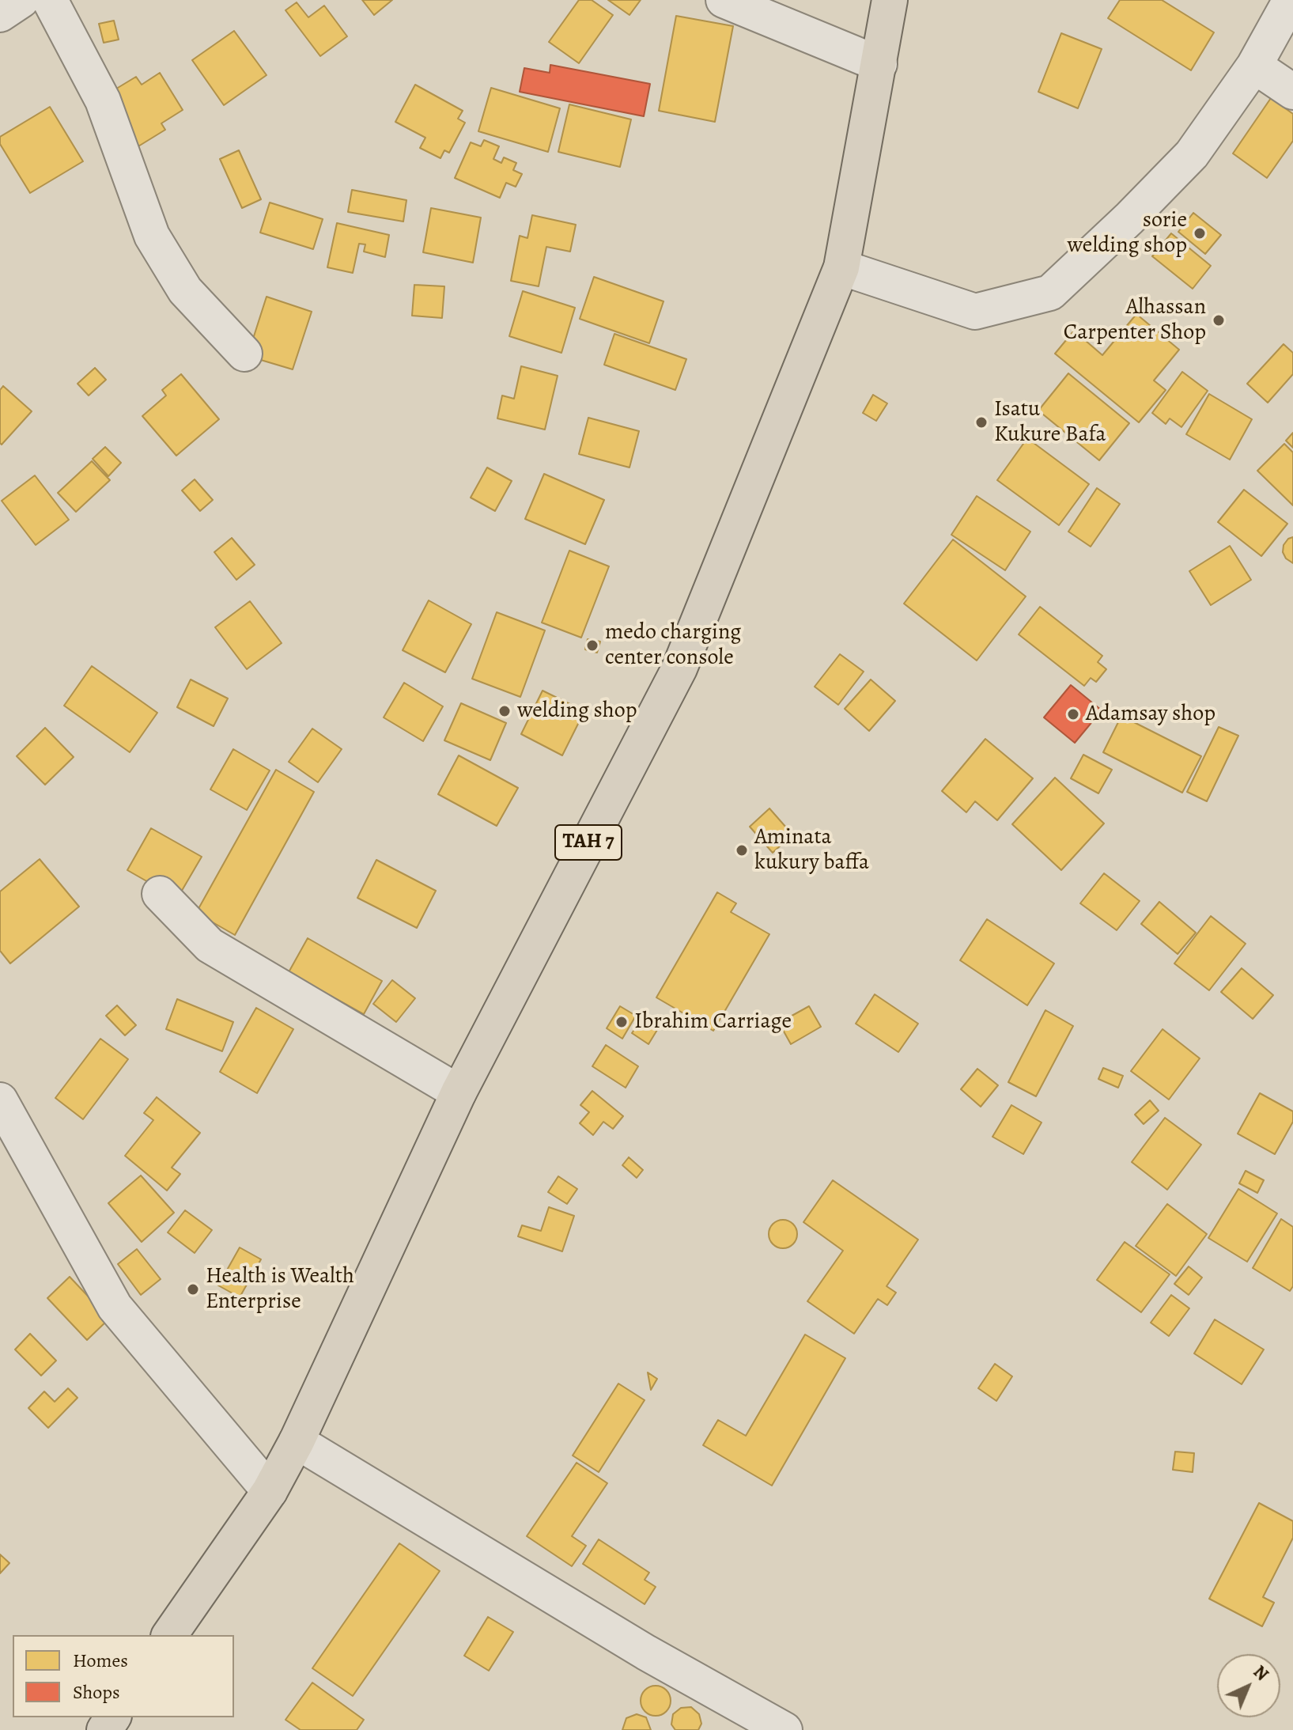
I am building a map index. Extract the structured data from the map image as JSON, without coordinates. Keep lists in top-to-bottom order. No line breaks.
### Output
{"streets":{"highway":["TAH 7"]},"places":["sorie welding shop","Alhassan Carpenter Shop","Isatu Kukure Bafa","medo charging center console","welding shop","Adamsay shop","Aminata kukury baffa","Ibrahim Carriage","Health is Wealth Enterprise"],"legend":["Homes","Shops"],"north":"top right"}
